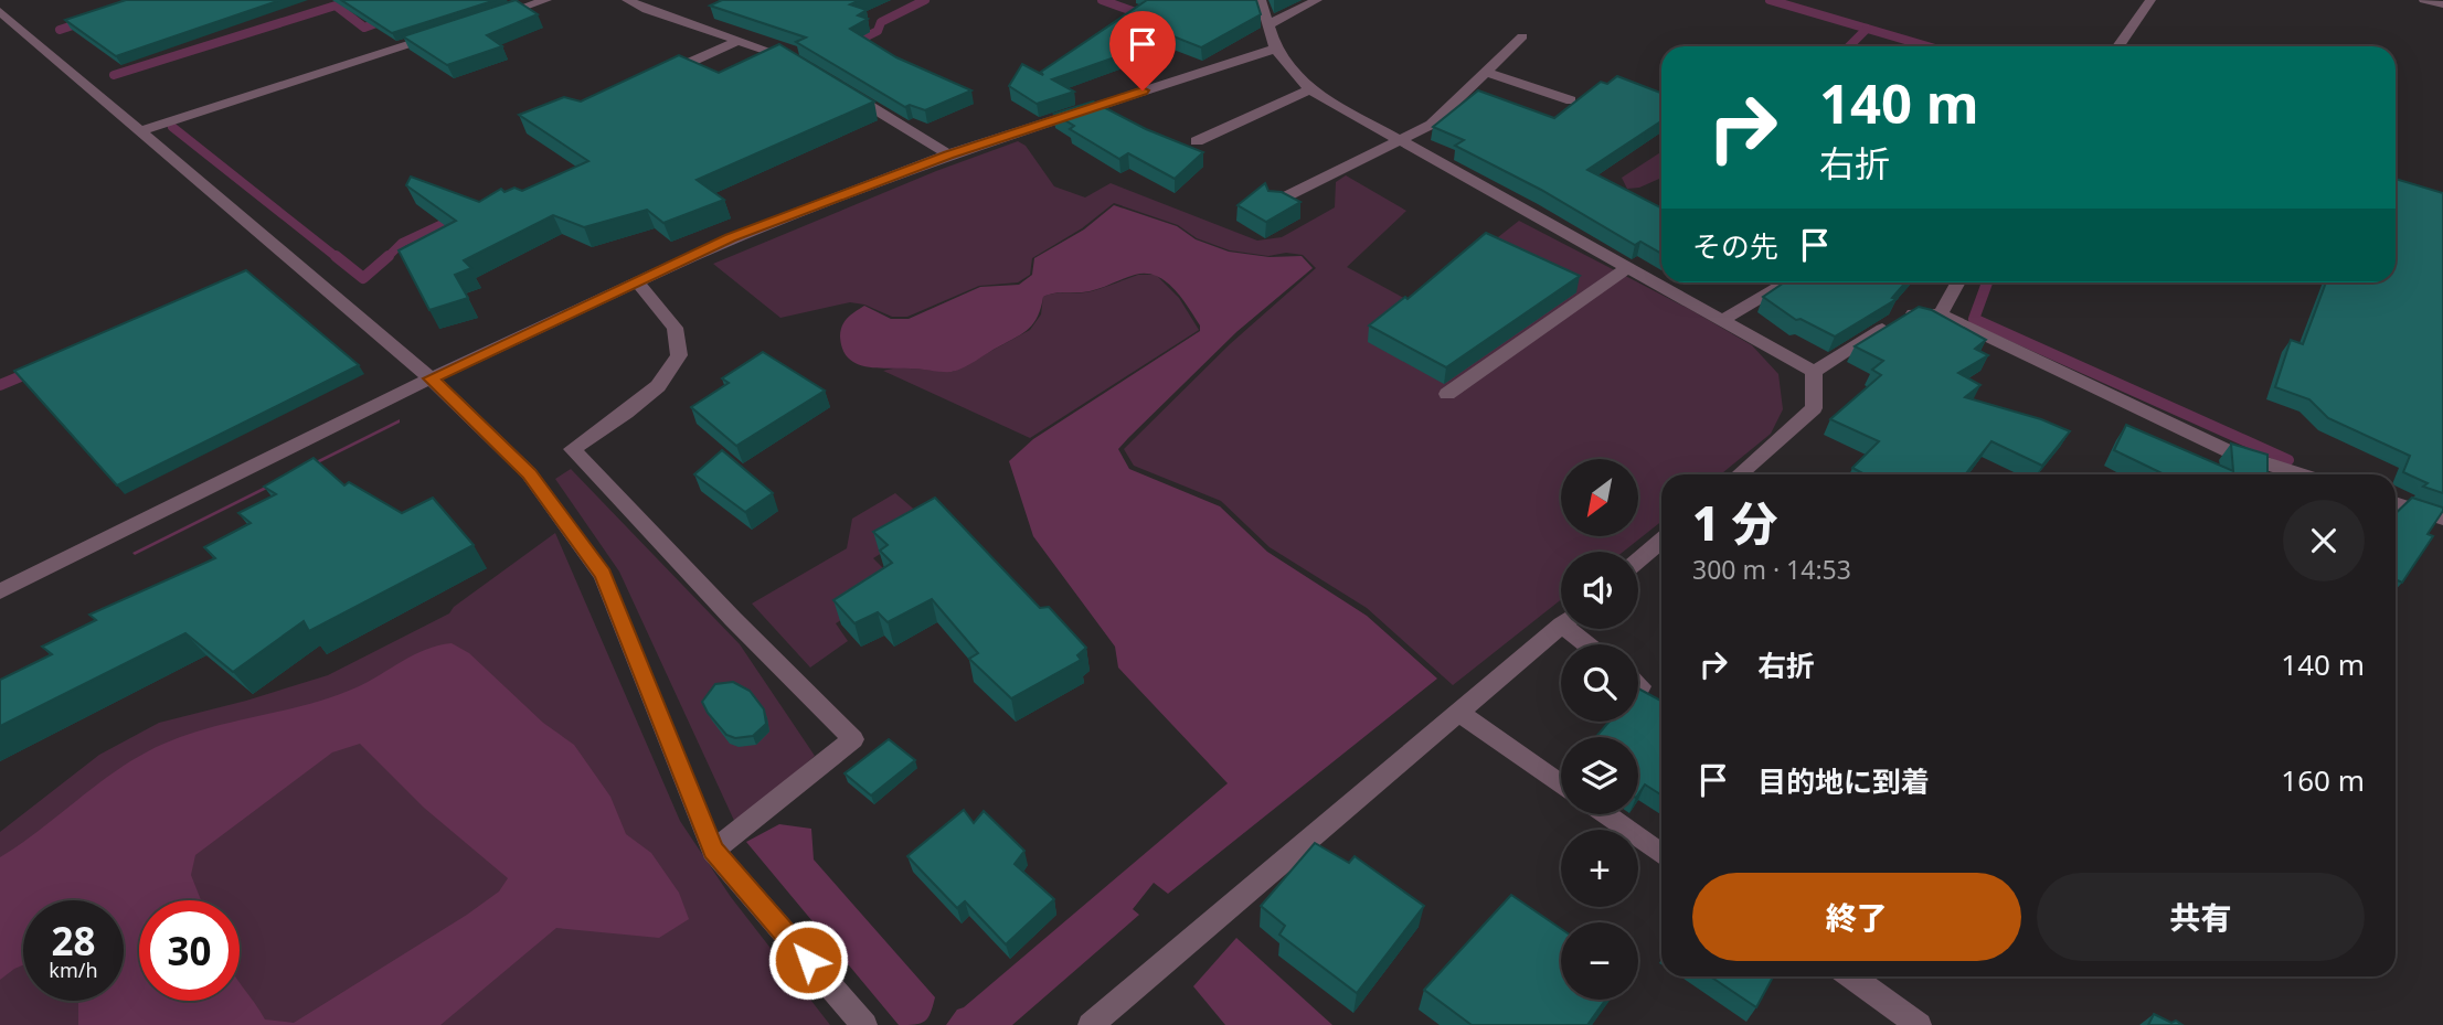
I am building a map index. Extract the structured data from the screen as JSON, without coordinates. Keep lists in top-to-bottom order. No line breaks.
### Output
{"north":"bottom left","page":{"turn":["140 m","右折"],"then":"その先","map_buttons":["+","−"],"heading":["1 分","300 m · 14:53"],"list":[{"name":"右折","value":"140 m"},{"name":"目的地に到着","value":"160 m"}],"buttons":["終了","共有"],"speed":"28 km/h","limit":"30"}}
